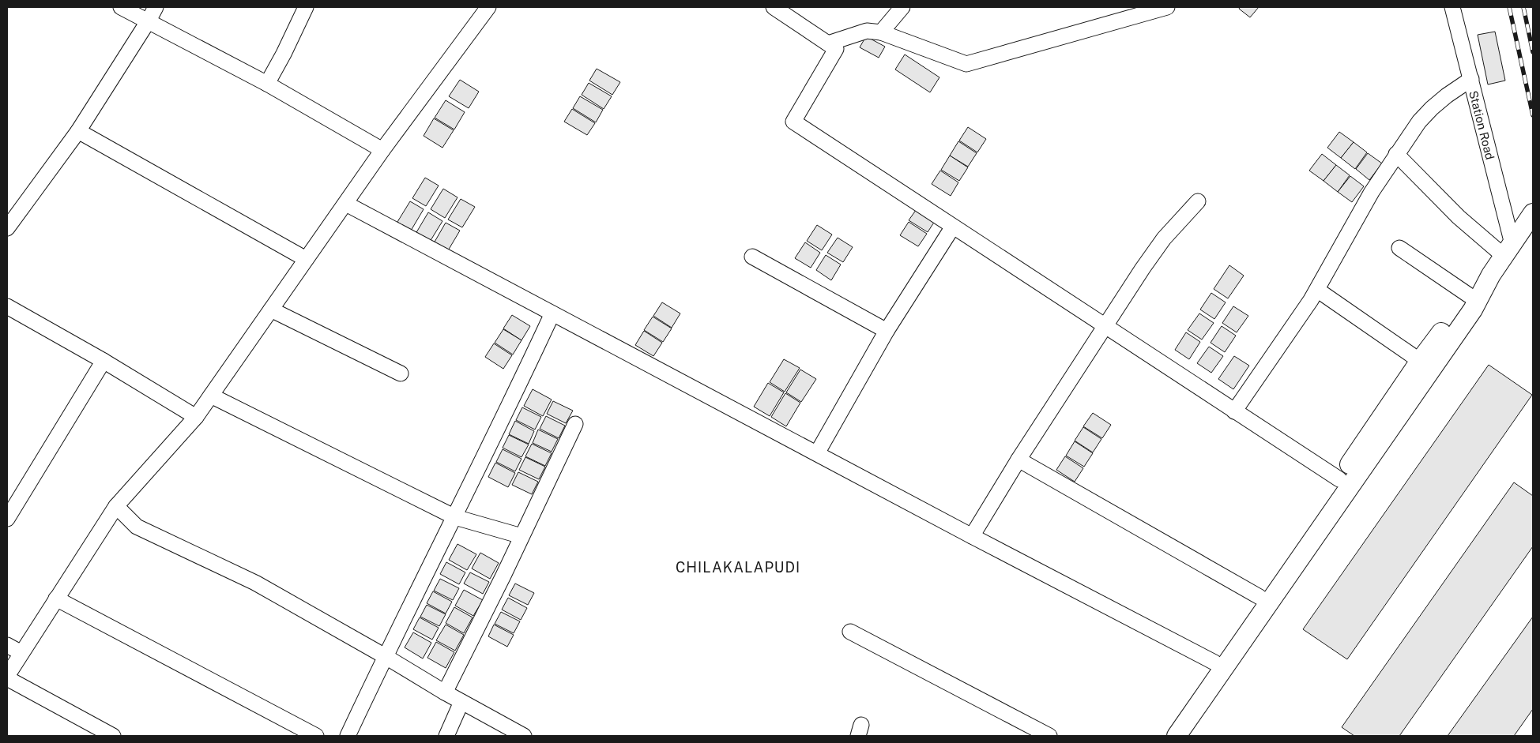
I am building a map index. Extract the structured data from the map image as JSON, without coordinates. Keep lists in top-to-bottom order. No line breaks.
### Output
{"streets":{"street":["Station Road"]},"districts":["CHILAKALAPUDI"]}
